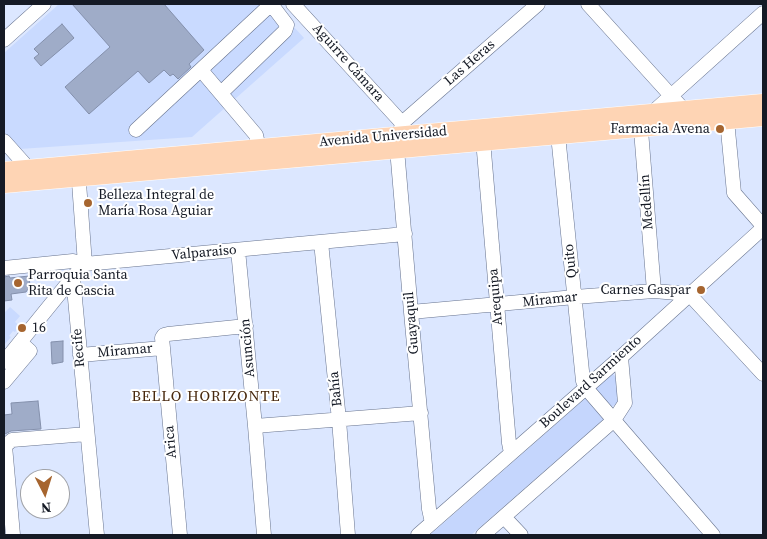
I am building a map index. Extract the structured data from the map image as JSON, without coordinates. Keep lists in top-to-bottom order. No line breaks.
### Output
{"streets":{"main road":["Avenida Universidad"],"street":["Aguirre Cámara","Las Heras","Medellín","Valparaiso","Quito","Arequipa","Miramar","Guayaquil","Recife","Asunción","Boulevard Sarmiento","Bahía","Arica"]},"crossings":[["Aguirre Cámara","Las Heras"],["Aguirre Cámara","Avenida Universidad"],["Aguirre Cámara","Guayaquil"],["Las Heras","Avenida Universidad"],["Las Heras","Guayaquil"],["Avenida Universidad","Medellín"],["Avenida Universidad","Quito"],["Avenida Universidad","Arequipa"],["Avenida Universidad","Guayaquil"],["Medellín","Miramar"],["Valparaiso","Guayaquil"],["Valparaiso","Asunción"],["Valparaiso","Bahía"],["Quito","Miramar"],["Quito","Boulevard Sarmiento"],["Arequipa","Miramar"],["Arequipa","Boulevard Sarmiento"],["Miramar","Guayaquil"],["Miramar","Recife"],["Miramar","Asunción"],["Miramar","Boulevard Sarmiento"],["Miramar","Arica"],["Guayaquil","Boulevard Sarmiento"]],"districts":["BELLO HORIZONTE"],"places":["Farmacia Avena","Belleza Integral de María Rosa Aguiar","Parroquia Santa Rita de Cascia","Carnes Gaspar","16"],"north":"bottom"}
